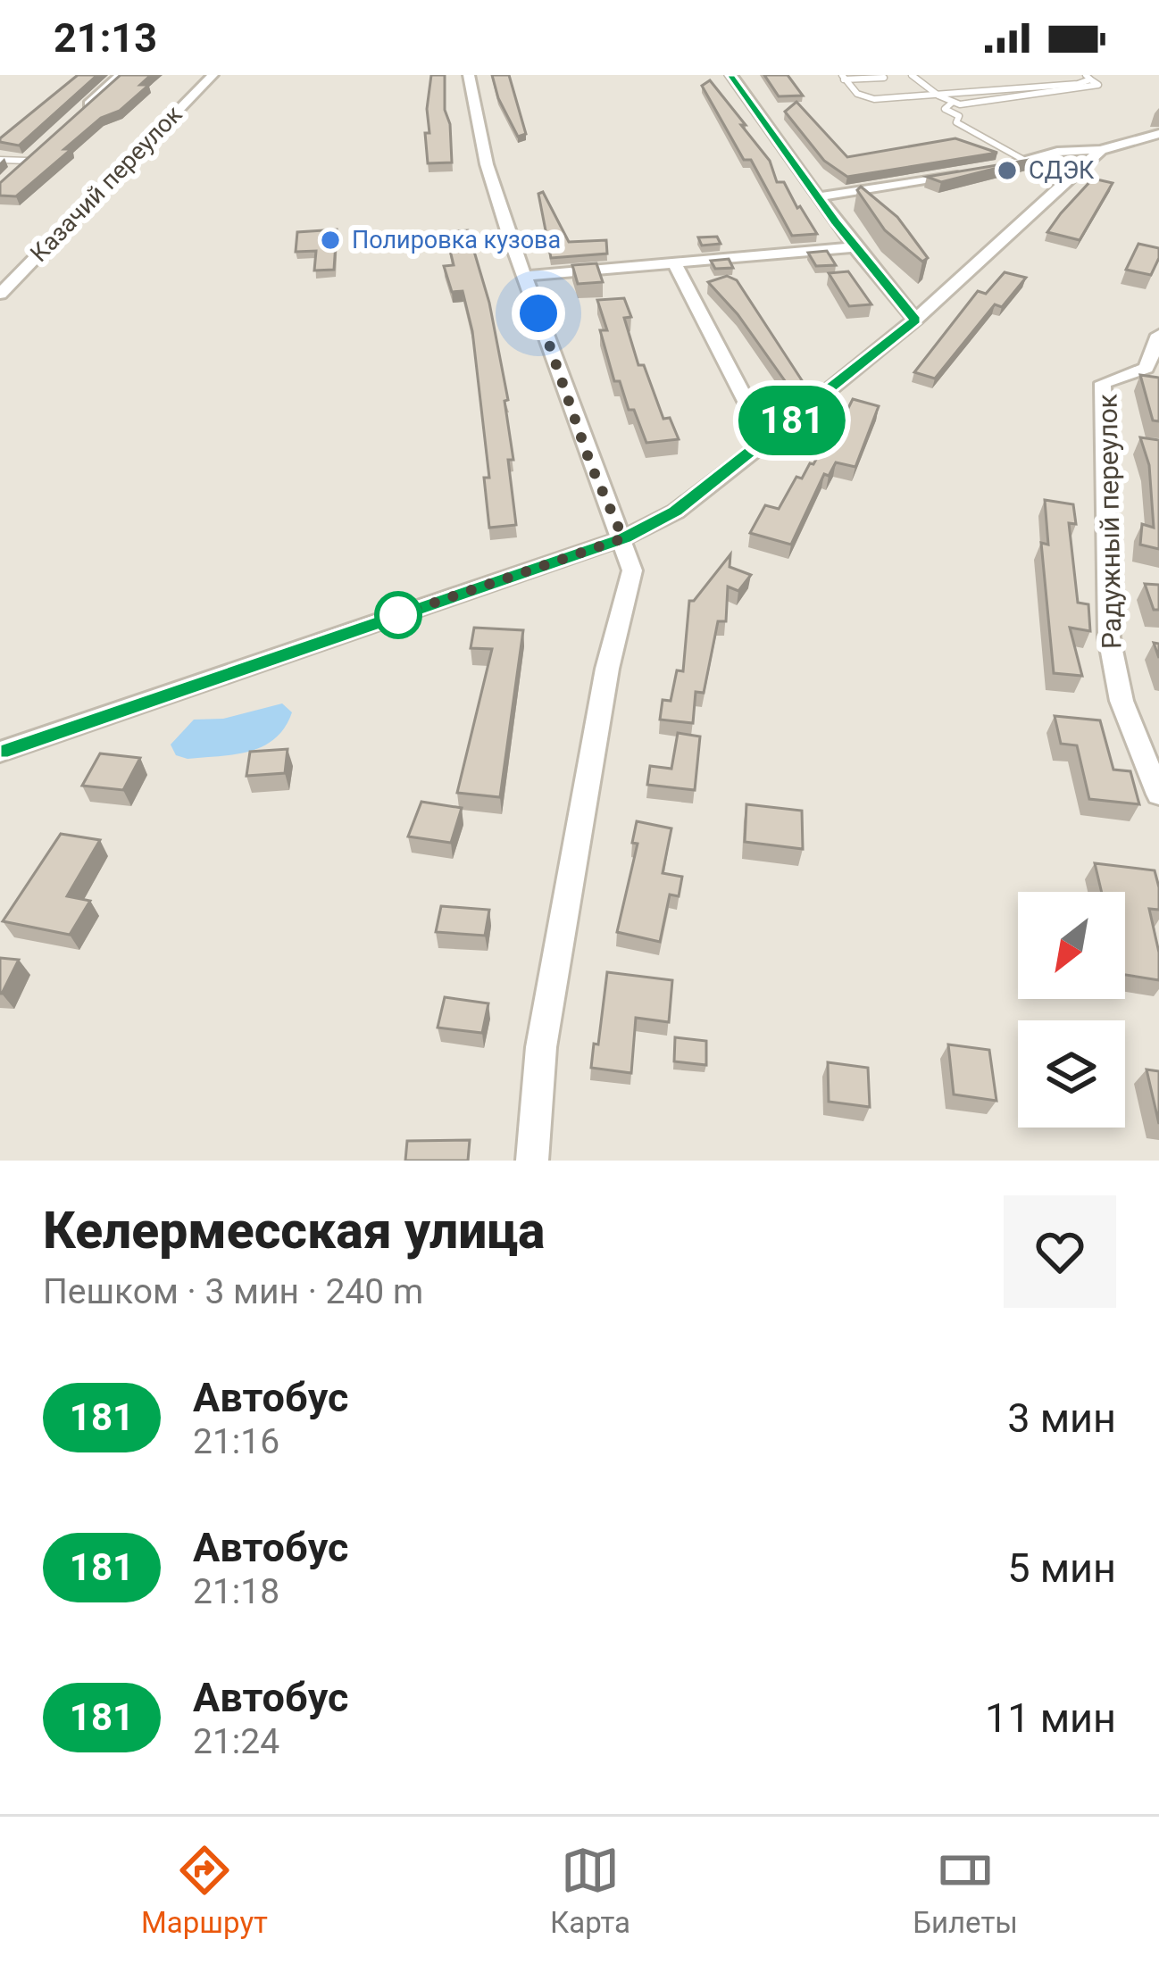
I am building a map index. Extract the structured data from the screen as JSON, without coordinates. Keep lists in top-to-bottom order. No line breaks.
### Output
{"streets":{"street":["Казачий переулок","Радужный переулок"]},"places":["СДЭК","Полировка кузова"],"lines":["bus line 181"],"north":"bottom left","page":{"status":"21:13","on_map":"181","heading":["Келермесская улица","Пешком · 3 мин · 240 m"],"list":[{"mark":"181","name":"Автобус","note":"21:16","value":"3 мин"},{"mark":"181","name":"Автобус","note":"21:18","value":"5 мин"},{"mark":"181","name":"Автобус","note":"21:24","value":"11 мин"}],"tabs":["Маршрут","Карта","Билеты"]}}
